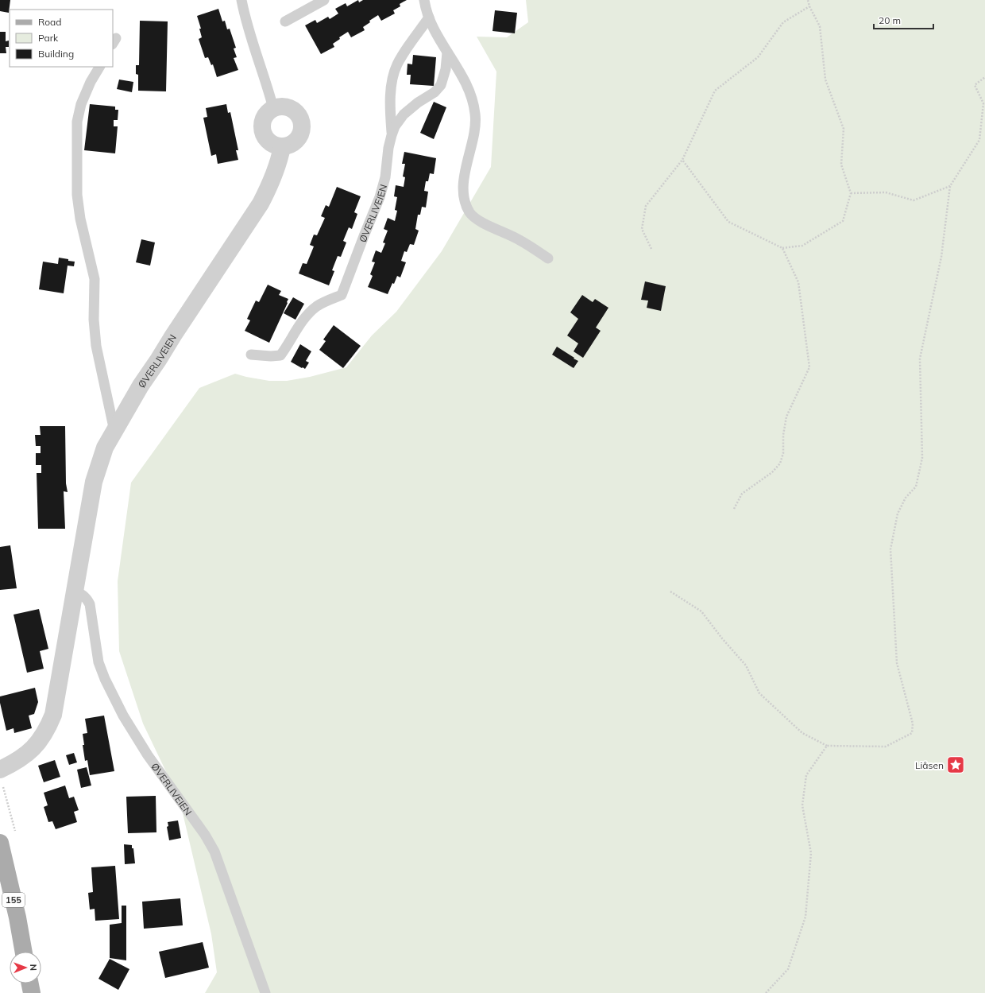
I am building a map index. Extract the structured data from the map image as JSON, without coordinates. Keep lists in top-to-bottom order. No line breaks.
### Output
{"streets":{"main road":["155"],"street":["ØVERLIVEIEN"]},"places":{"place":["Liåsen"]},"legend":["Road","Park","Building"],"scale_bar":"20 m","north":"right"}
